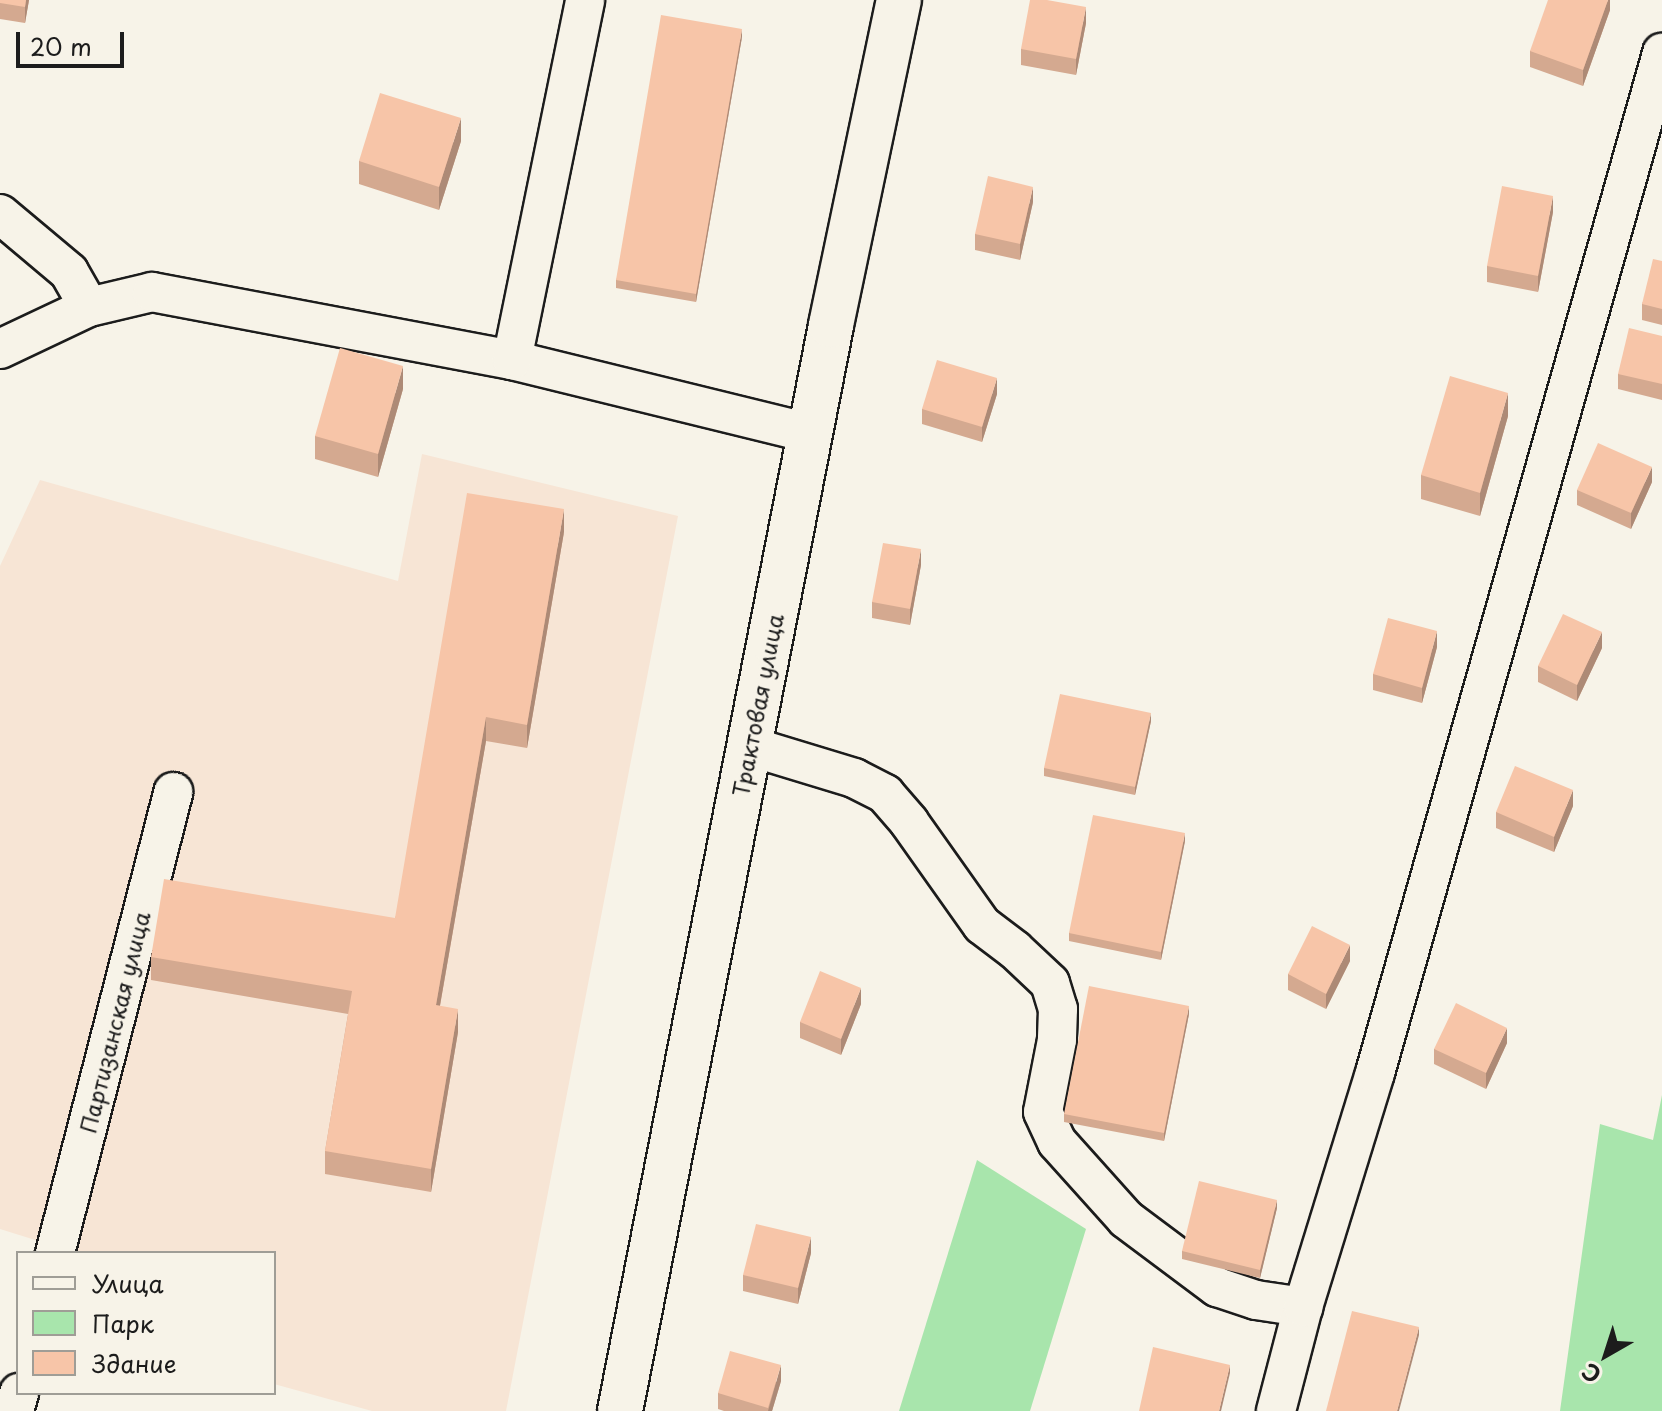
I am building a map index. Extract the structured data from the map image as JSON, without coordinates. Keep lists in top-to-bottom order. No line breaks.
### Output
{"streets":{"highway":["Трактовая улица"],"street":["Партизанская улица"]},"legend":["Улица","Парк","Здание"],"scale_bar":"20 m","north":"bottom left"}
